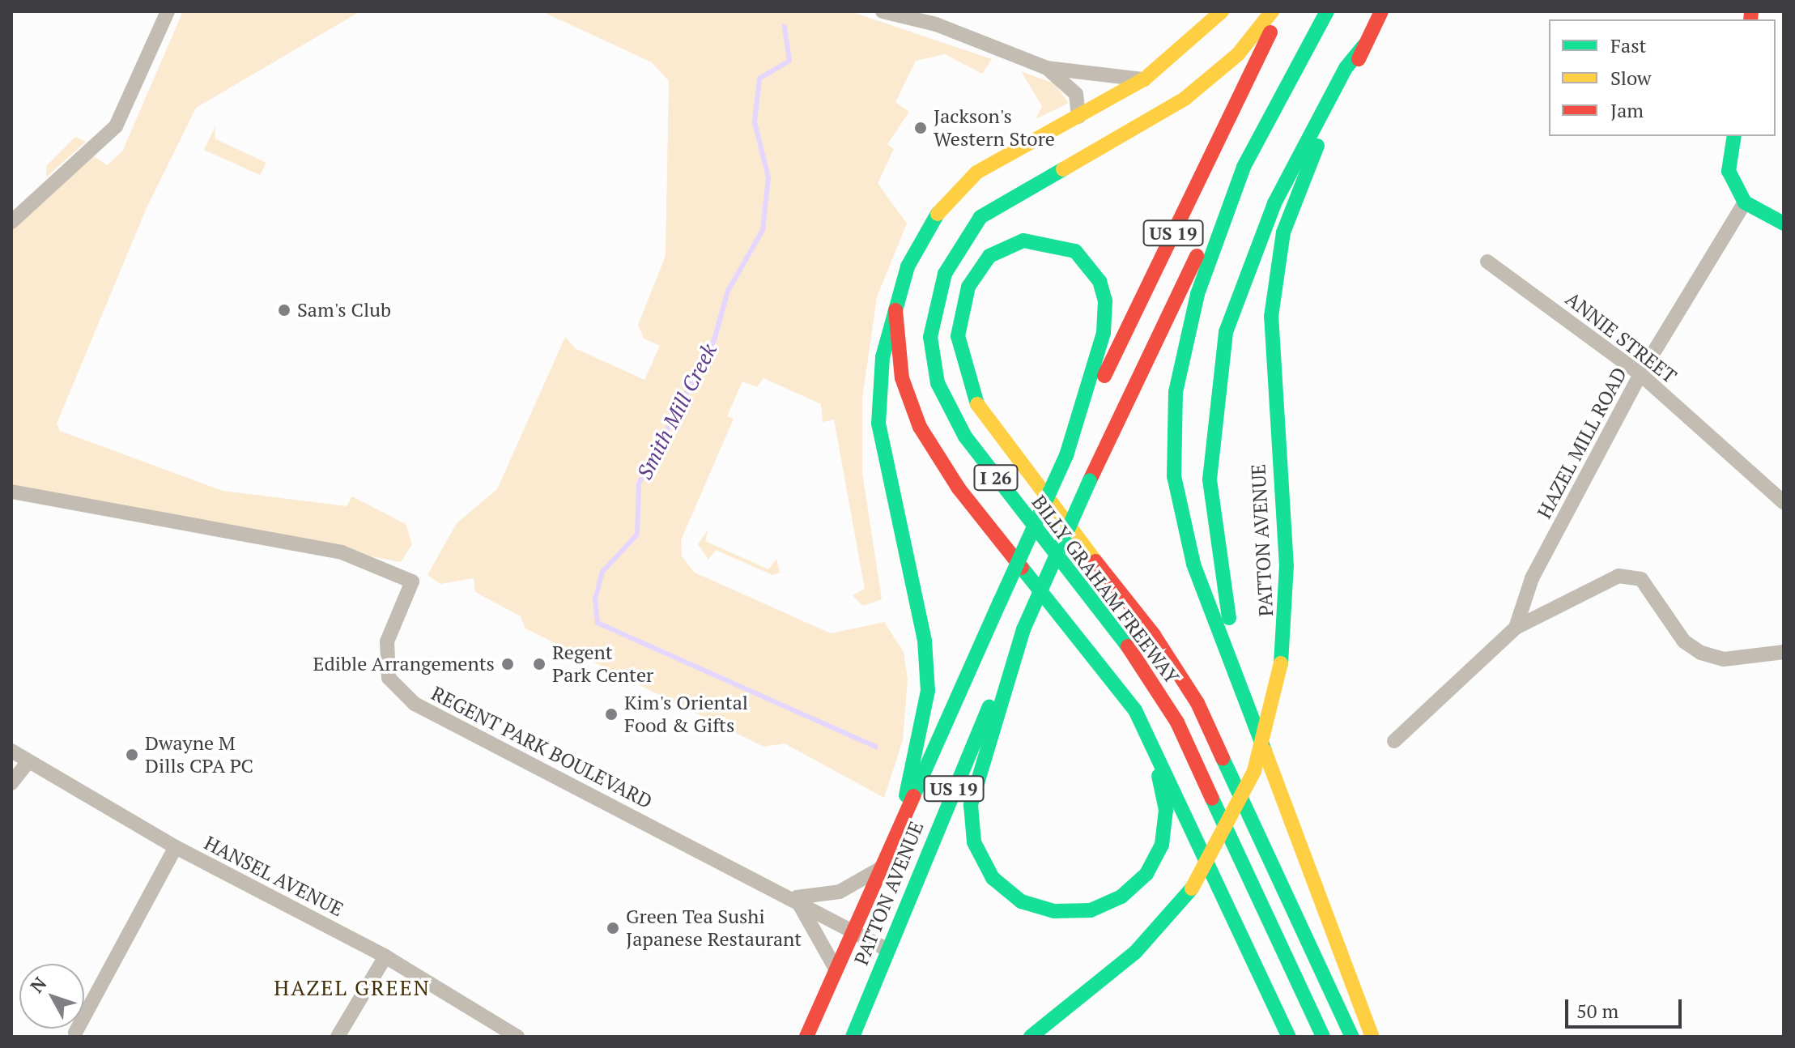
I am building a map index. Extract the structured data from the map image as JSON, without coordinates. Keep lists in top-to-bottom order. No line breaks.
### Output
{"streets":{"main road":["US 19","I 26","PATTON AVENUE","BILLY GRAHAM FREEWAY"],"street":["ANNIE STREET","HAZEL MILL ROAD","REGENT PARK BOULEVARD","HANSEL AVENUE"]},"crossings":[["ANNIE STREET","HAZEL MILL ROAD"],["PATTON AVENUE","REGENT PARK BOULEVARD"]],"districts":["HAZEL GREEN"],"water":["Smith Mill Creek"],"places":["Jackson's Western Store","Sam's Club","Edible Arrangements","Regent Park Center","Kim's Oriental Food & Gifts","Dwayne M Dills CPA PC","Green Tea Sushi Japanese Restaurant"],"legend":["Fast","Slow","Jam"],"scale_bar":"50 m","north":"top left"}
